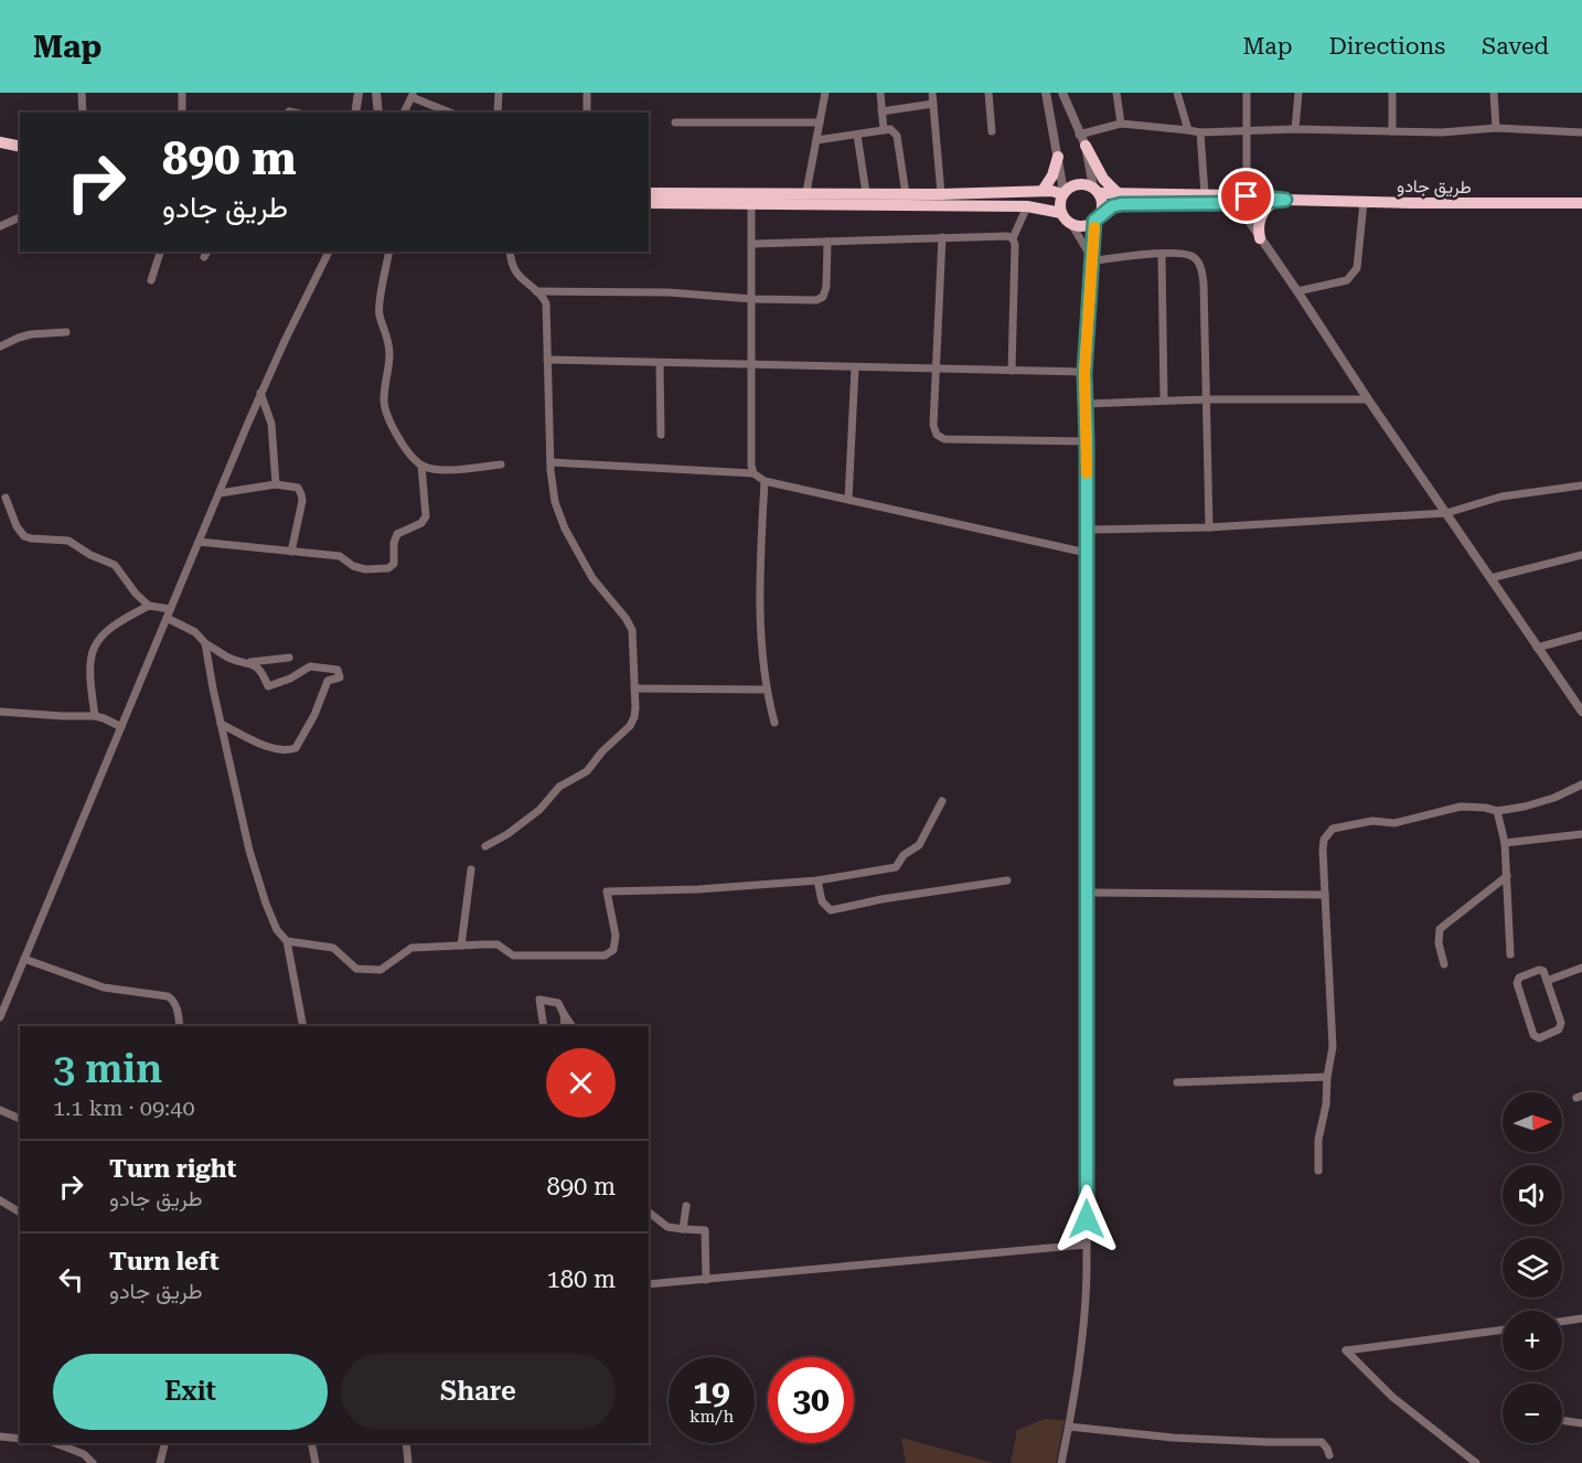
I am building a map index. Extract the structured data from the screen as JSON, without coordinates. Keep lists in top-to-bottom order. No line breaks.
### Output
{"streets":{"highway":["طريق جادو"]},"north":"right","page":{"header":"Map","nav":["Map","Directions","Saved"],"turn":["890 m","طريق جادو"],"heading":["3 min","1.1 km · 09:40"],"map_buttons":["+","−"],"list":[{"name":"Turn right","note":"طريق جادو","value":"890 m"},{"name":"Turn left","note":"طريق جادو","value":"180 m"}],"buttons":["Exit","Share"],"speed":"19 km/h","limit":"30"}}
